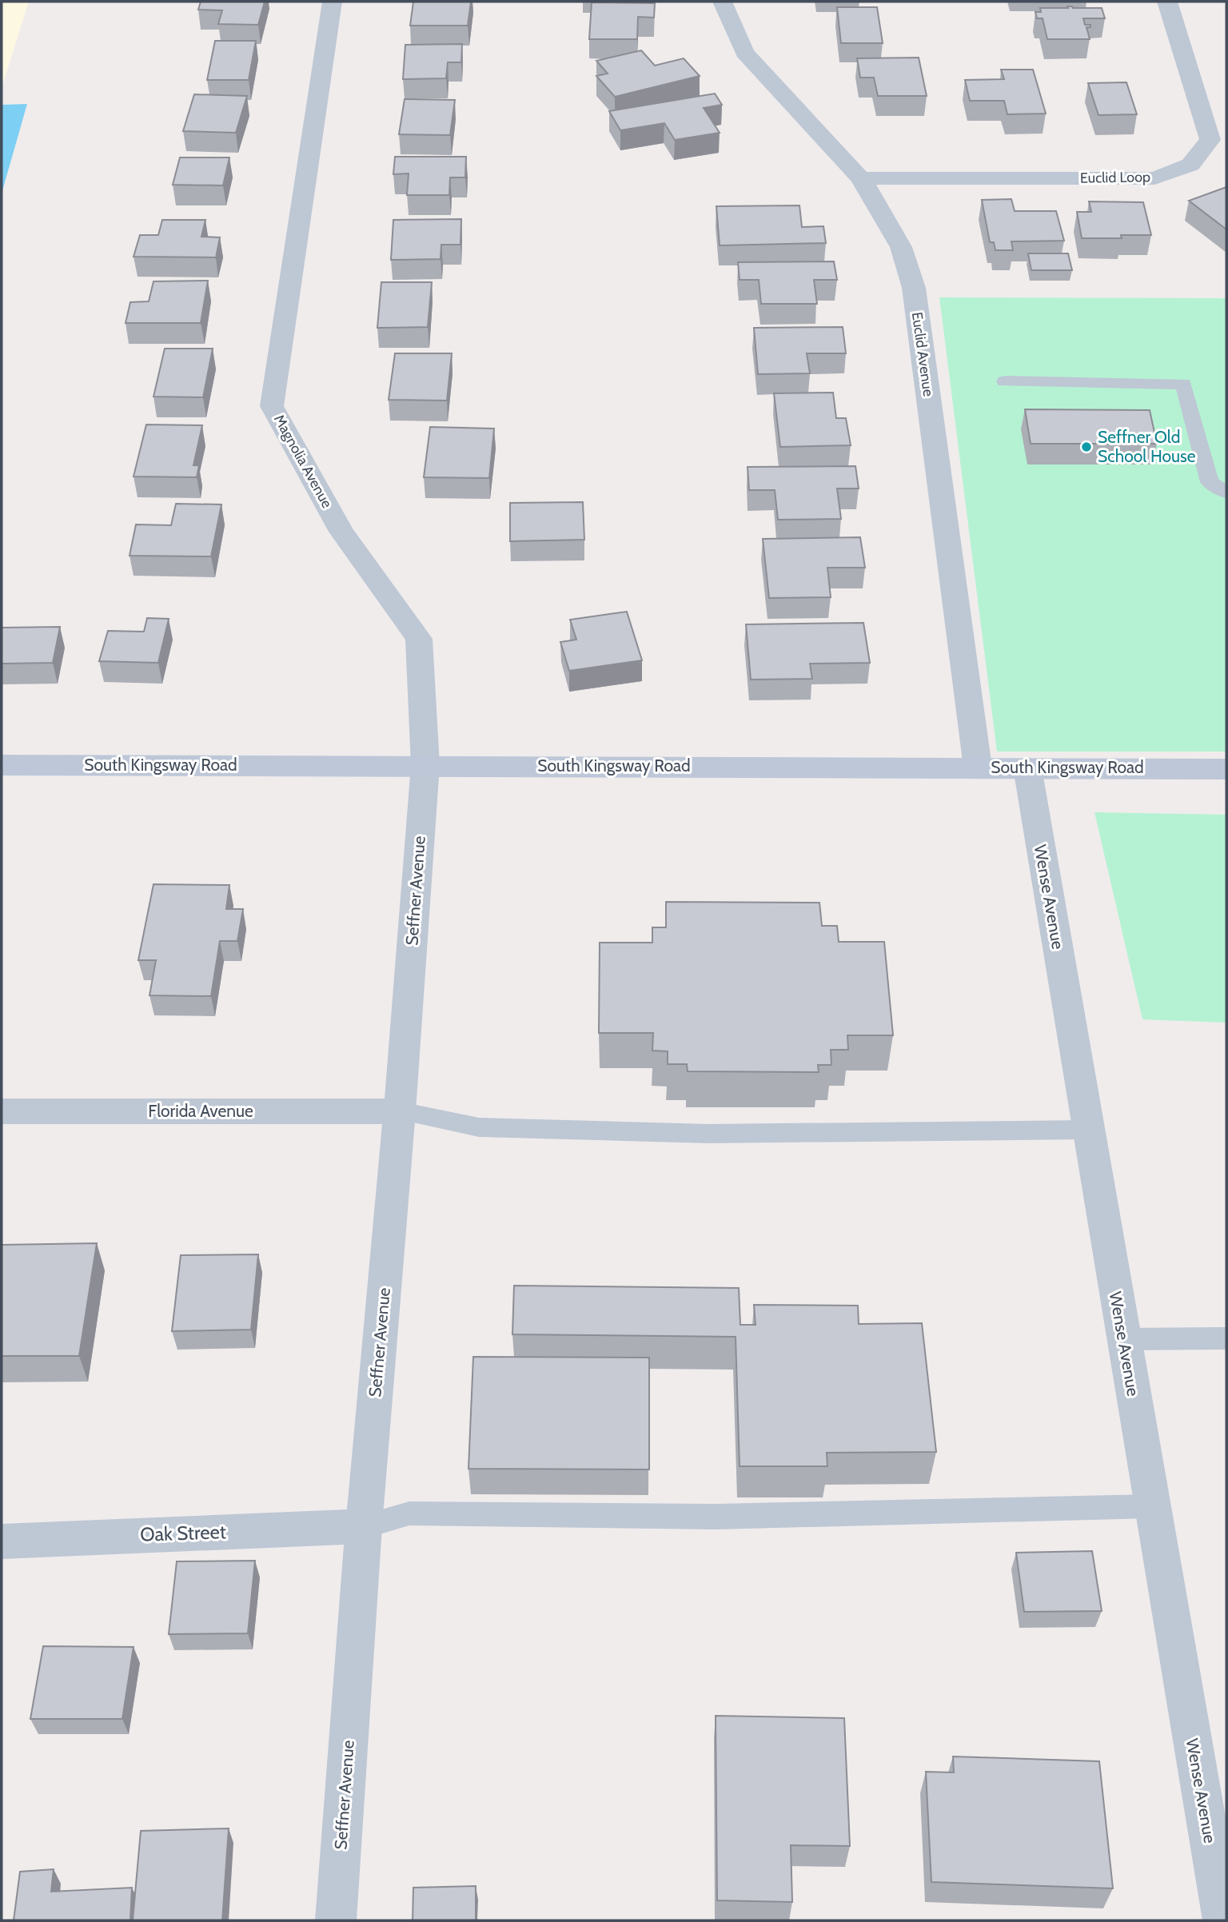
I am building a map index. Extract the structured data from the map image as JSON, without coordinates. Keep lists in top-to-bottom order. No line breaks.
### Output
{"streets":{"street":["Euclid Loop","Euclid Avenue","Magnolia Avenue","South Kingsway Road","Seffner Avenue","Wense Avenue","Florida Avenue","Oak Street"]},"crossings":[["Euclid Loop","Euclid Avenue"],["Euclid Avenue","South Kingsway Road"],["Magnolia Avenue","South Kingsway Road"],["Magnolia Avenue","Seffner Avenue"],["South Kingsway Road","Seffner Avenue"],["South Kingsway Road","Wense Avenue"],["Seffner Avenue","Florida Avenue"],["Seffner Avenue","Oak Street"]],"places":["Seffner Old School House"]}
